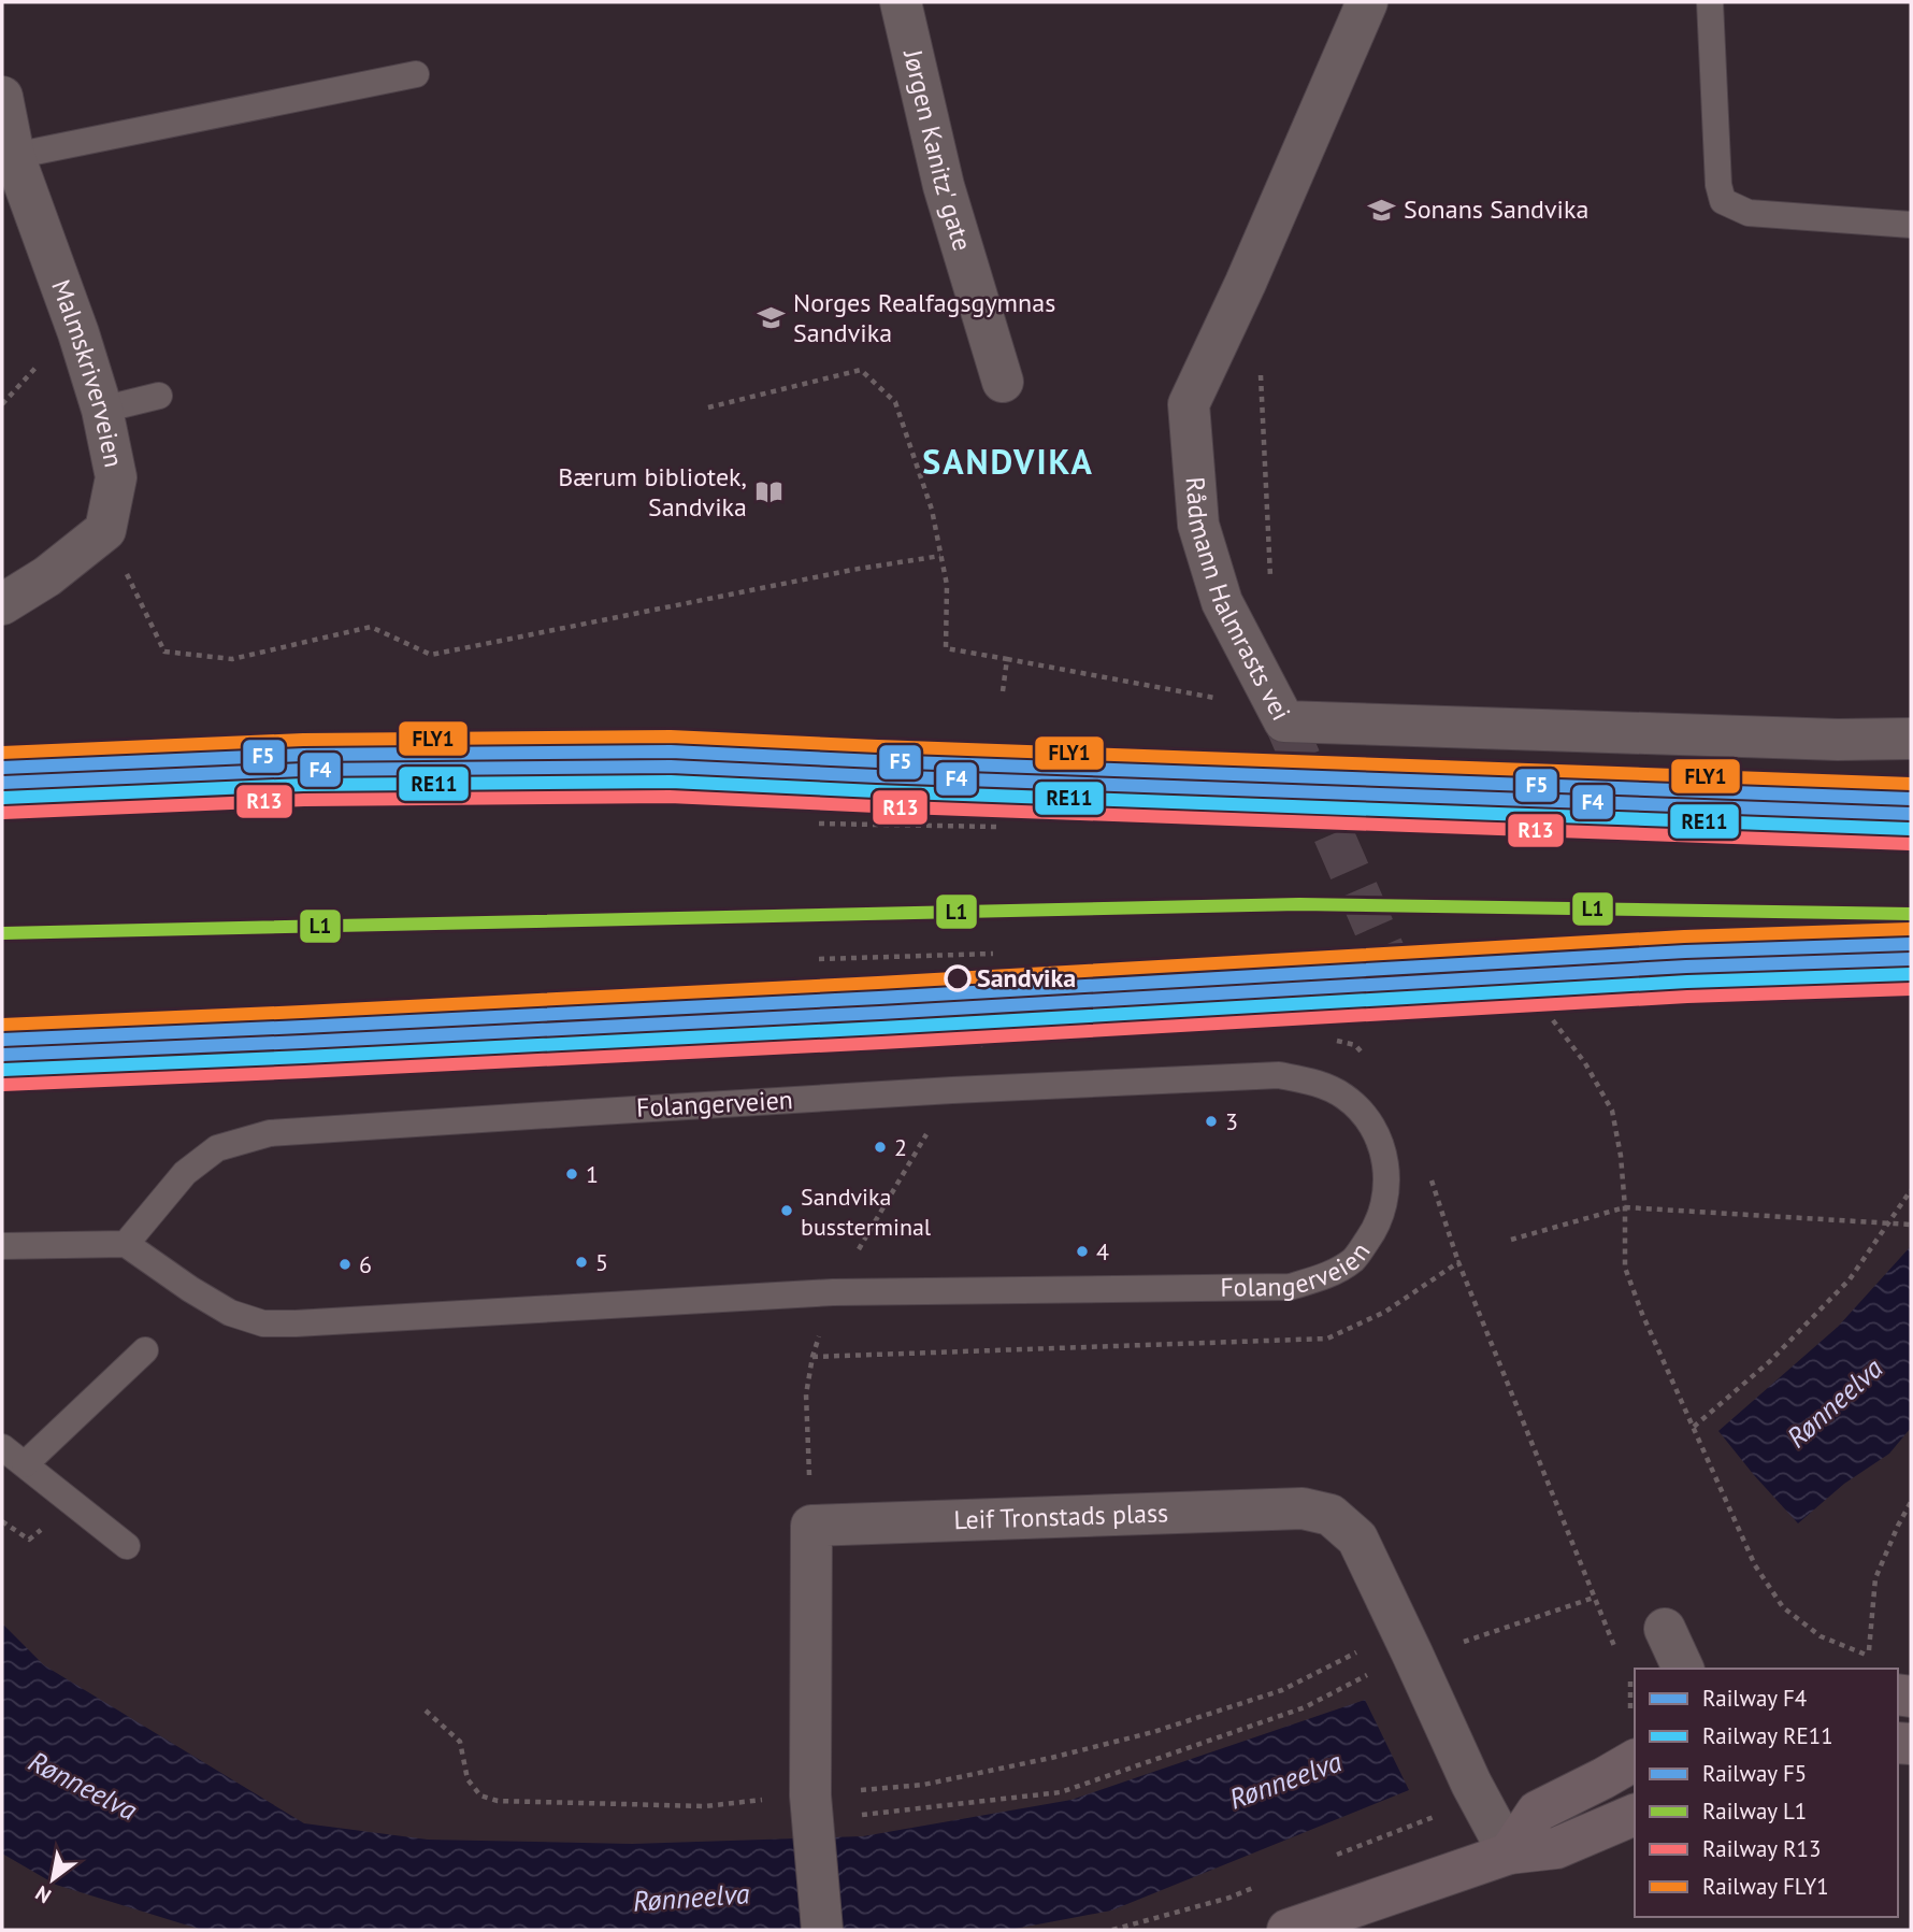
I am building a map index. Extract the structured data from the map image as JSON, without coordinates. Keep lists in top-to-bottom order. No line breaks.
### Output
{"streets":{"street":["Jørgen Kanitz' gate","Malmskriverveien","Rådmann Halmrasts vei","Leif Tronstads plass"],"lane":["Folangerveien"]},"districts":["SANDVIKA"],"water":["Rønneelva"],"places":{"school or university":["Sonans Sandvika","Norges Realfagsgymnas Sandvika"],"library":["Bærum bibliotek, Sandvika"],"other":["Sandvika","3","2","1","Sandvika bussterminal","4","5","6"]},"lines":["rail line FLY1","rail line F5","rail line F4","rail line RE11","rail line R13","rail line L1"],"legend":["Railway F4","Railway RE11","Railway F5","Railway L1","Railway R13","Railway FLY1"],"north":"bottom left"}
